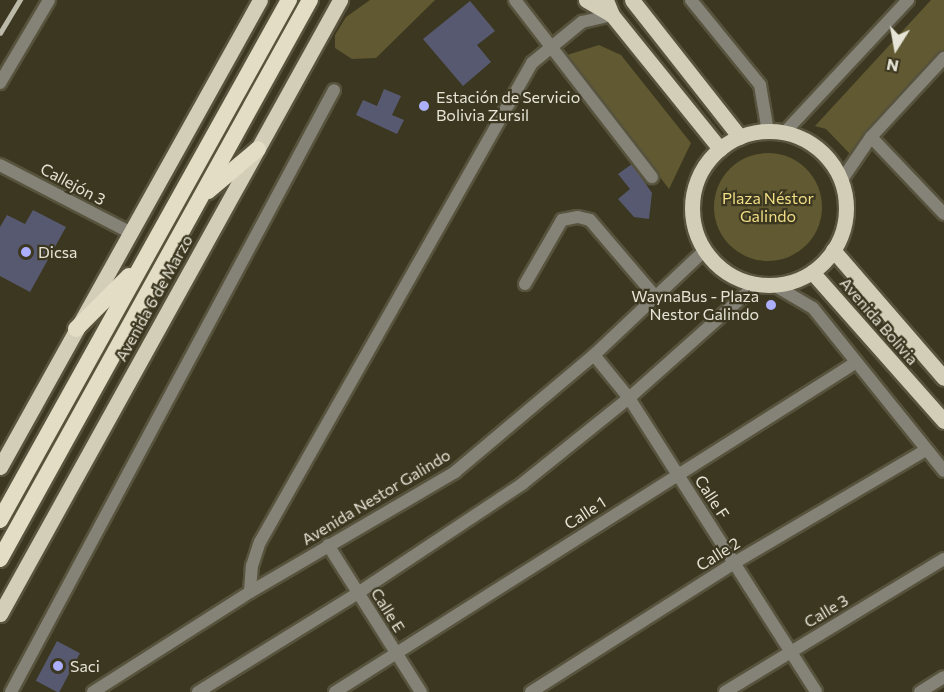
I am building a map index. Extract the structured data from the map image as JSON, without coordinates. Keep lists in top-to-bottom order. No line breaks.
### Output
{"streets":{"highway":["Avenida 6 de Marzo"],"main road":["Avenida Bolivia"],"street":["Callejón 3","Avenida Nestor Galindo","Calle F","Calle 1","Calle 2","Calle E","Calle 3"]},"crossings":[["Avenida Bolivia","Avenida Nestor Galindo"],["Avenida Nestor Galindo","Calle F"],["Avenida Nestor Galindo","Calle E"],["Calle F","Calle 1"],["Calle F","Calle 2"],["Calle F","Calle 3"],["Calle 1","Calle E"]],"parks":["Plaza Néstor Galindo"],"places":["Estación de Servicio Bolivia Zursil","Dicsa","WaynaBus - Plaza Nestor Galindo","Saci"],"north":"bottom"}
